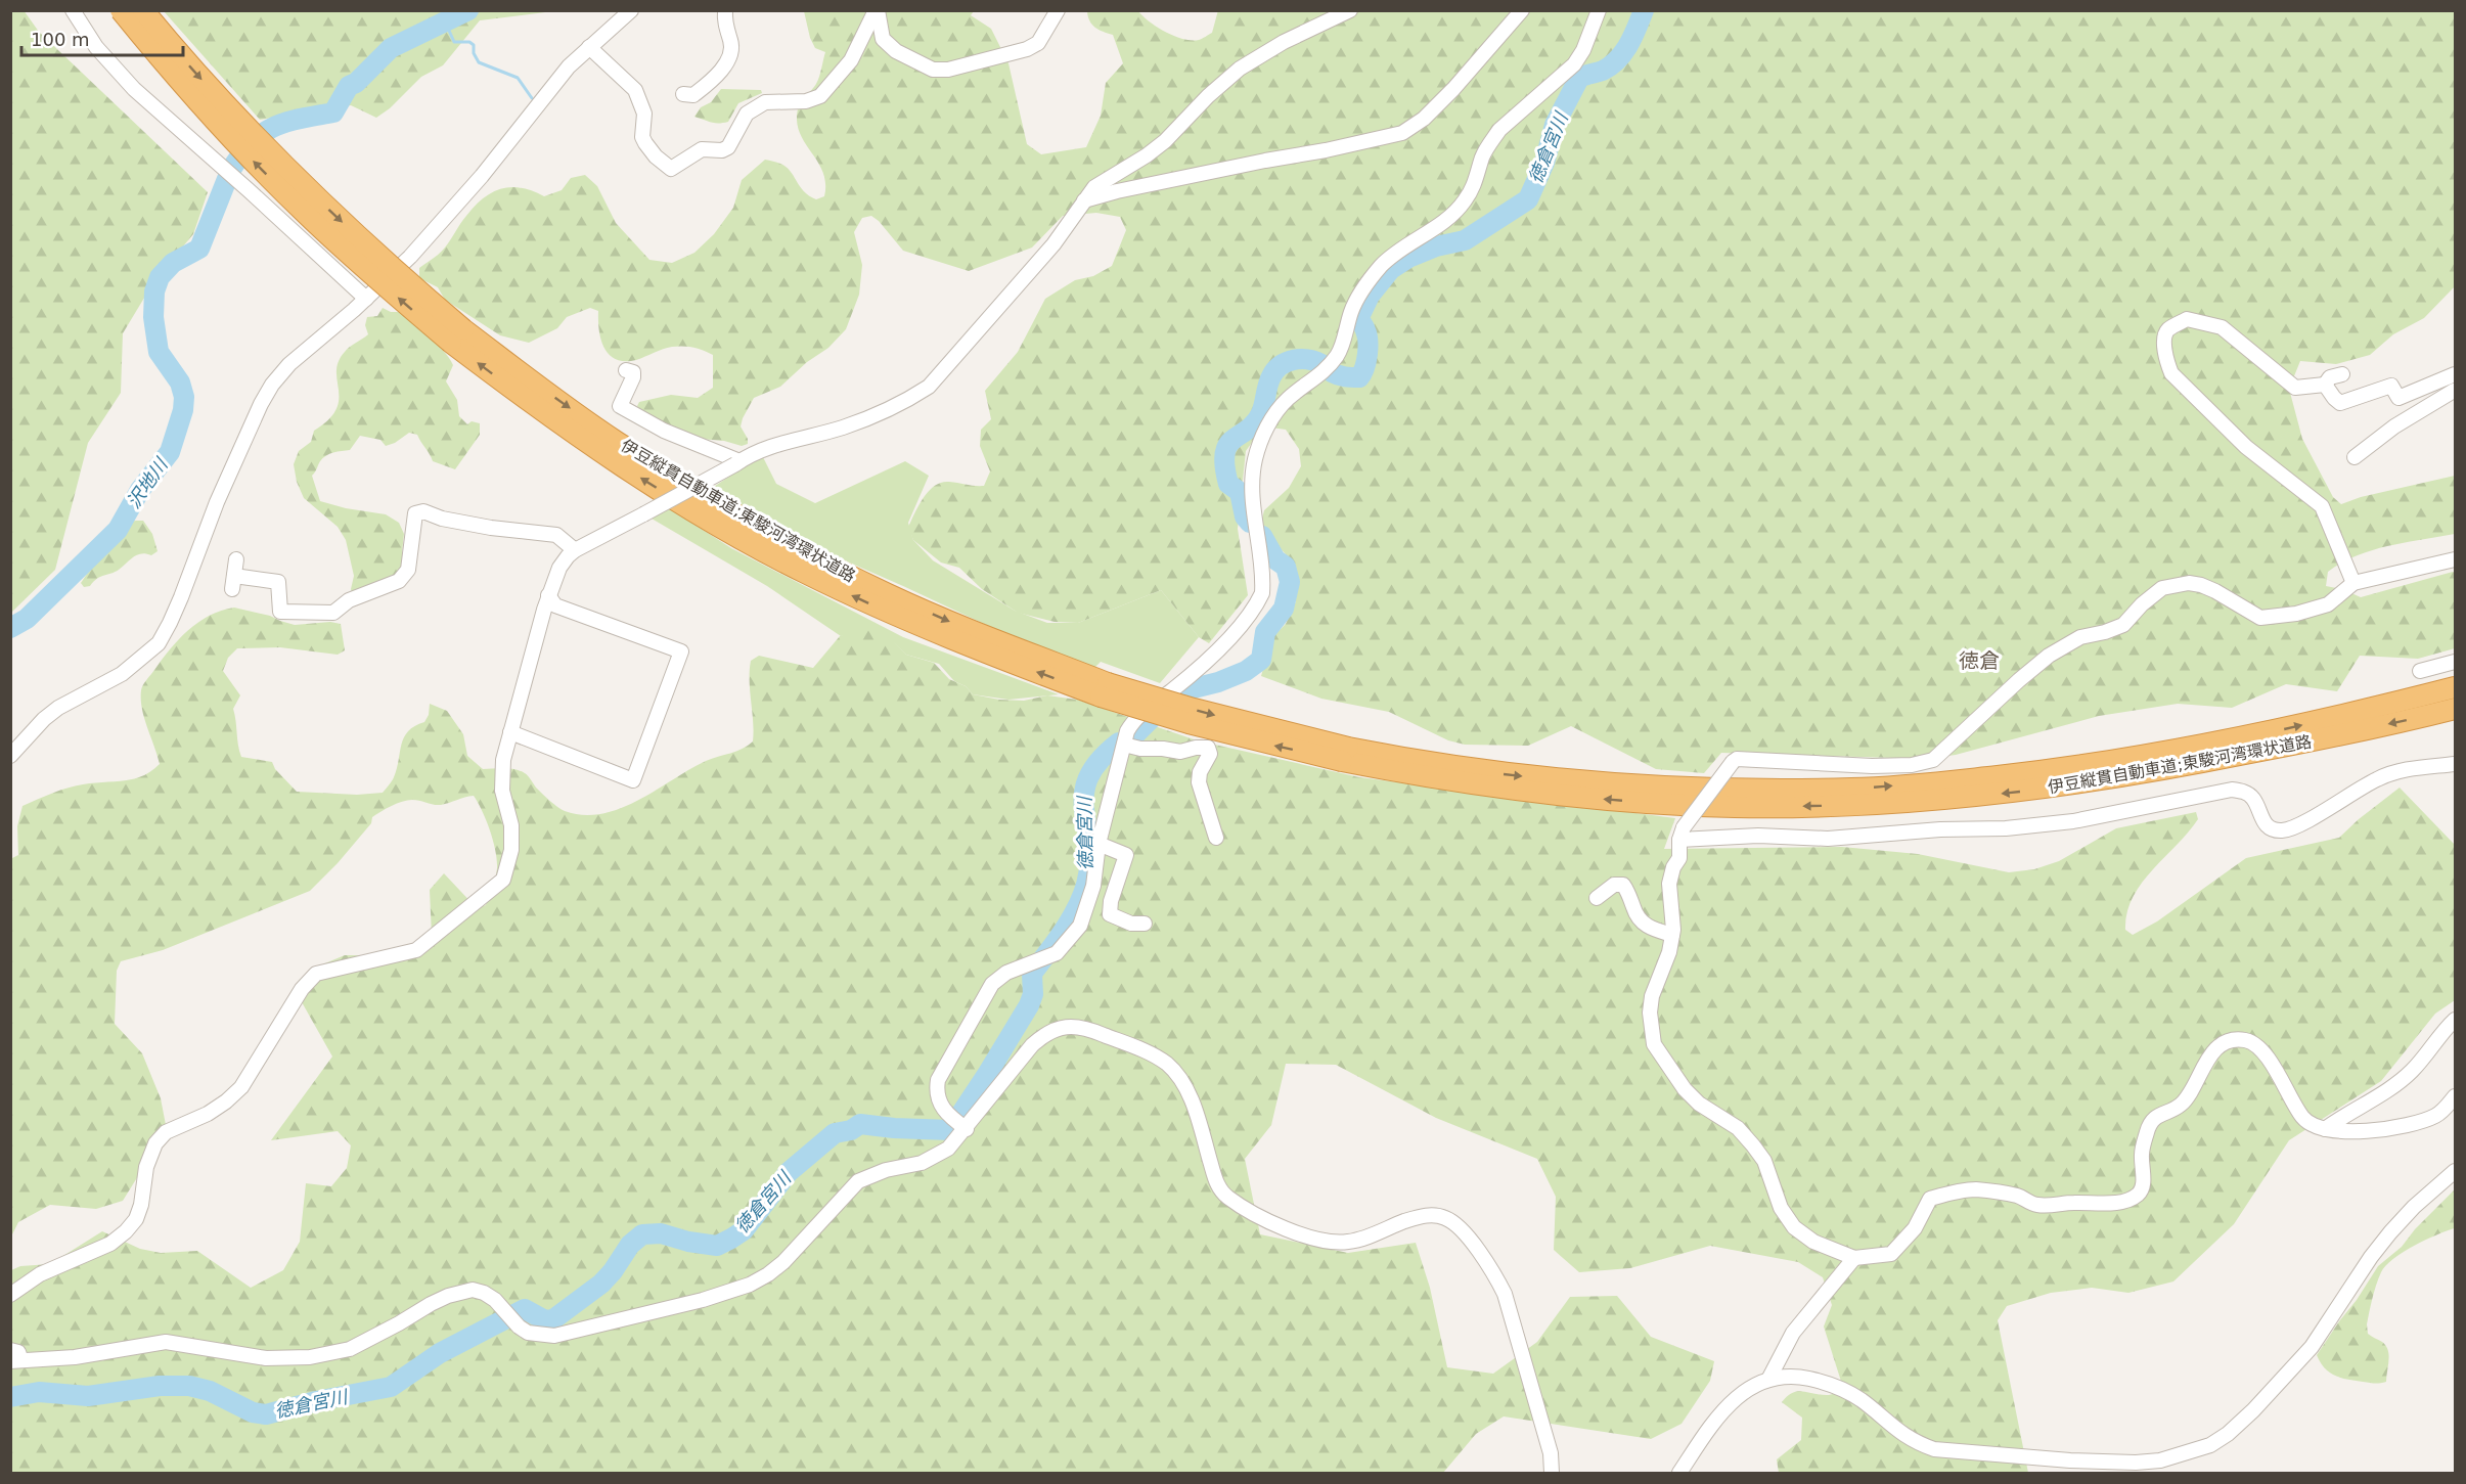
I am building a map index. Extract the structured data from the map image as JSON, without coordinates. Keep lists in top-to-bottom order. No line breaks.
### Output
{"streets":{"highway":["伊豆縦貫自動車道;東駿河湾環状道路"]},"districts":["徳倉"],"water":["徳倉宮川","沢地川"],"scale_bar":"100 m"}
